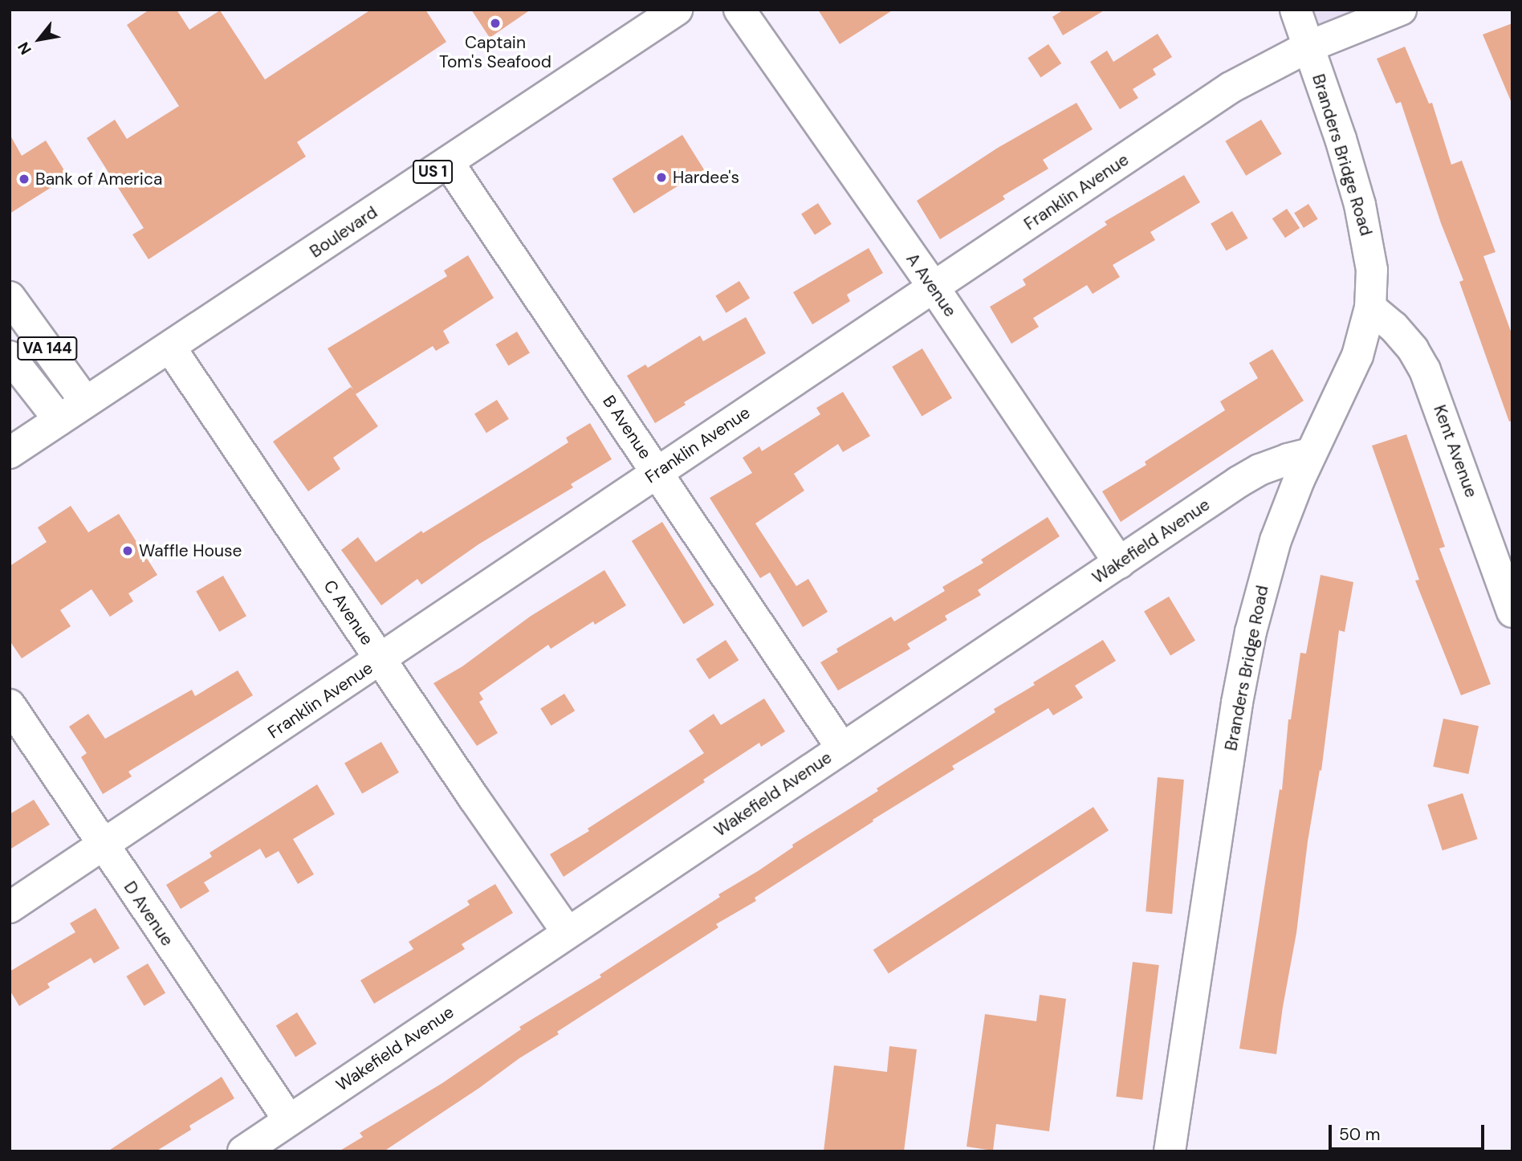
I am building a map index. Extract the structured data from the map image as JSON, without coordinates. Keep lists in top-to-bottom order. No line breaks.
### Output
{"streets":{"street":["Branders Bridge Road","US 1","Franklin Avenue","Boulevard","A Avenue","VA 144","B Avenue","Kent Avenue","Wakefield Avenue","C Avenue","D Avenue"]},"crossings":[["Branders Bridge Road","Franklin Avenue"],["Branders Bridge Road","Kent Avenue"],["Branders Bridge Road","Wakefield Avenue"],["Franklin Avenue","A Avenue"],["Franklin Avenue","B Avenue"],["Franklin Avenue","C Avenue"],["Franklin Avenue","D Avenue"],["Boulevard","VA 144"],["Boulevard","B Avenue"],["Boulevard","C Avenue"],["A Avenue","Wakefield Avenue"],["B Avenue","Wakefield Avenue"],["Wakefield Avenue","C Avenue"],["Wakefield Avenue","D Avenue"]],"places":["Captain Tom's Seafood","Hardee's","Bank of America","Waffle House"],"scale_bar":"50 m","north":"bottom left"}
